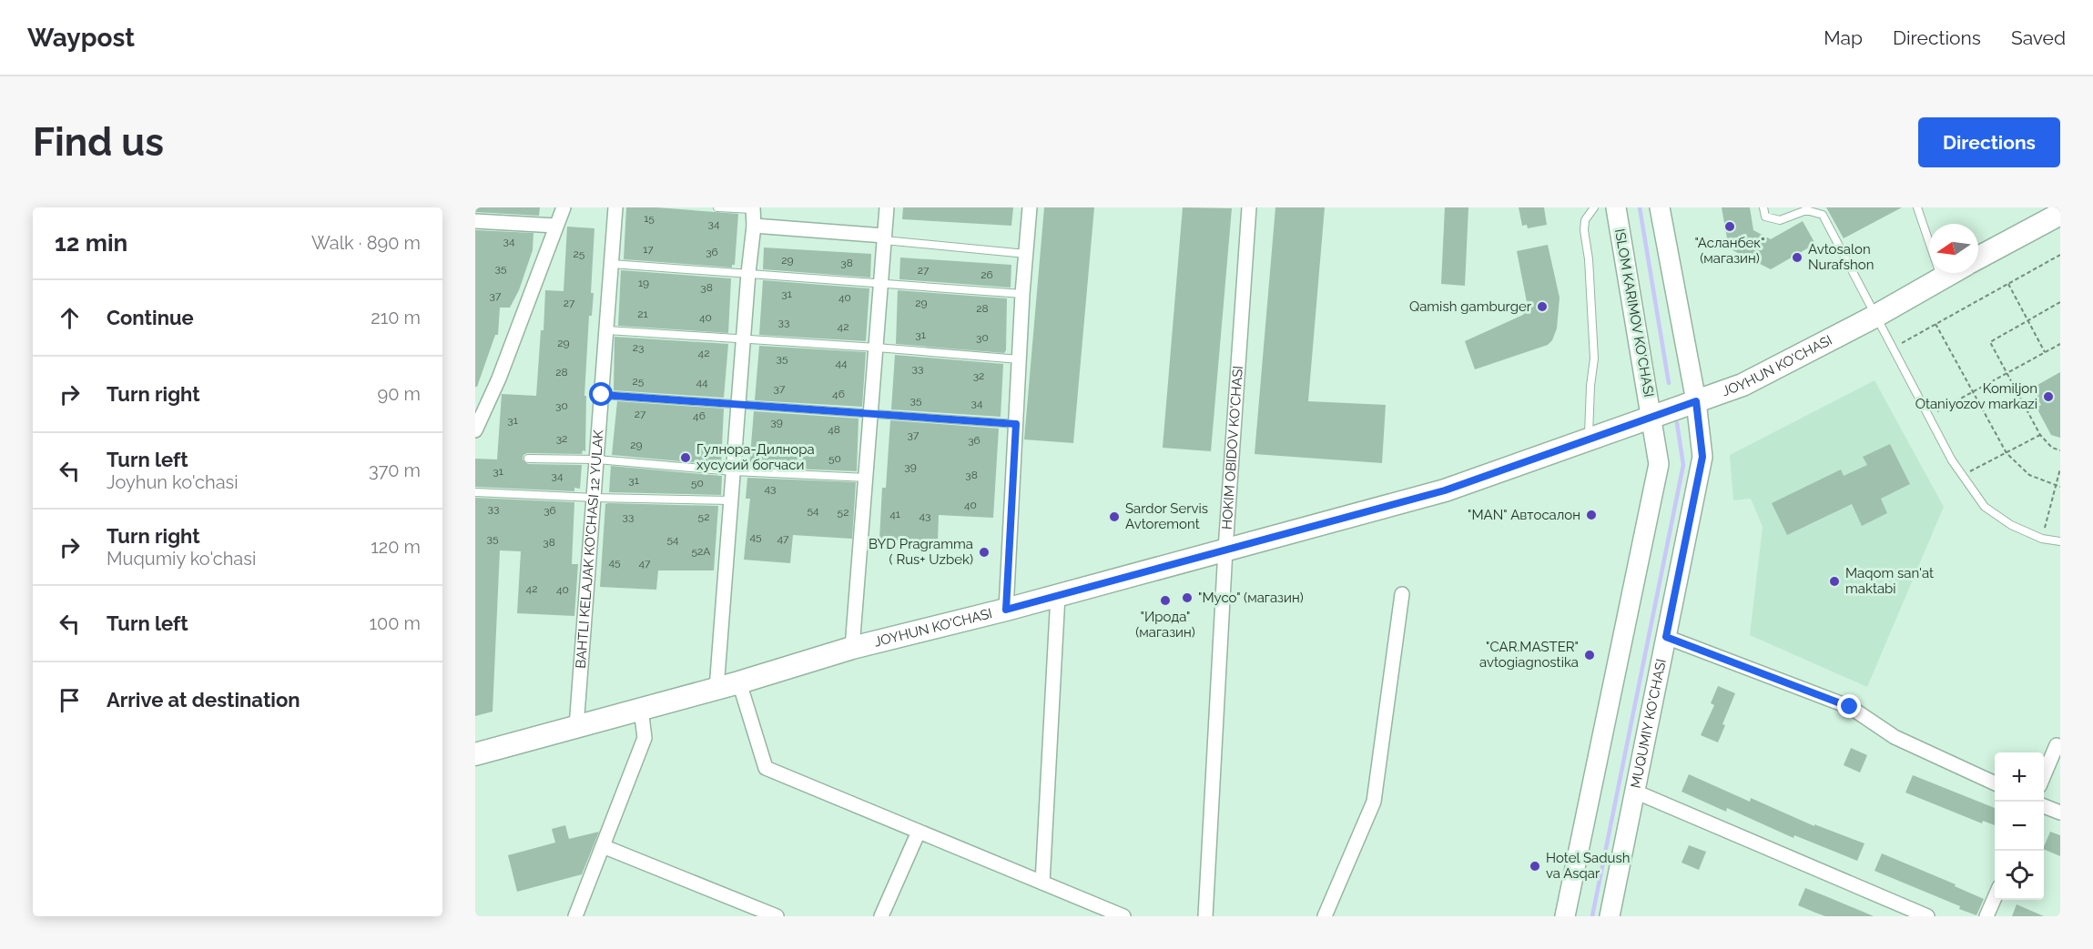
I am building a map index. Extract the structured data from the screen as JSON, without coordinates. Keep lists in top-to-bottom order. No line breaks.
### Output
{"streets":{"main road":["ISLOM KARIMOV KO'CHASI","JOYHUN KO'CHASI","MUQUMIY KO'CHASI"],"street":["HOKIM OBIDOV KO'CHASI","BAHTLI KELAJAK KO'CHASI 12 YULAK"]},"crossings":[["ISLOM KARIMOV KO'CHASI","JOYHUN KO'CHASI"],["JOYHUN KO'CHASI","HOKIM OBIDOV KO'CHASI"],["JOYHUN KO'CHASI","BAHTLI KELAJAK KO'CHASI 12 YULAK"],["JOYHUN KO'CHASI","MUQUMIY KO'CHASI"]],"places":["\"Асланбек\" (магазин)","Avtosalon Nurafshon","Qamish gamburger","Komiljon Otaniyozov markazi","Гулнора-Дилнора хусусий богчаси","\"MAN\" Автосалон","Sardor Servis Avtoremont","BYD Pragramma ( Rus+ Uzbek)","Maqom san'at maktabi","\"Мусо\" (магазин)","\"Ирода\" (магазин)","\"CAR.MASTER\" avtogiagnostika","Hotel Sadush va Asqar"],"house_numbers":["15","34","34","17","36","25","29","38","35","27","26","19","38","31","37","40","27","29","28","21","40","33","42","31","30","29","23","42","35","44","33","28","32","25","44","37","46","35","34","30","27","46","31","39","48","37","32","36","29","50","39","31","38","34","31","50","43","40","33","36","54","52","41","43","33","52","45","35","47","54","38","52A","45","47","42","40"],"north":"left","page":{"header":"Waypost","nav":["Map","Directions","Saved"],"buttons":"Directions","title":"Find us","heading":["12 min","Walk · 890 m"],"list":[["Continue","210 m"],["Turn right","90 m"],["Turn left","Joyhun ko'chasi","370 m"],["Turn right","Muqumiy ko'chasi","120 m"],["Turn left","100 m"],"Arrive at destination"],"map_buttons":["+","−"]}}
